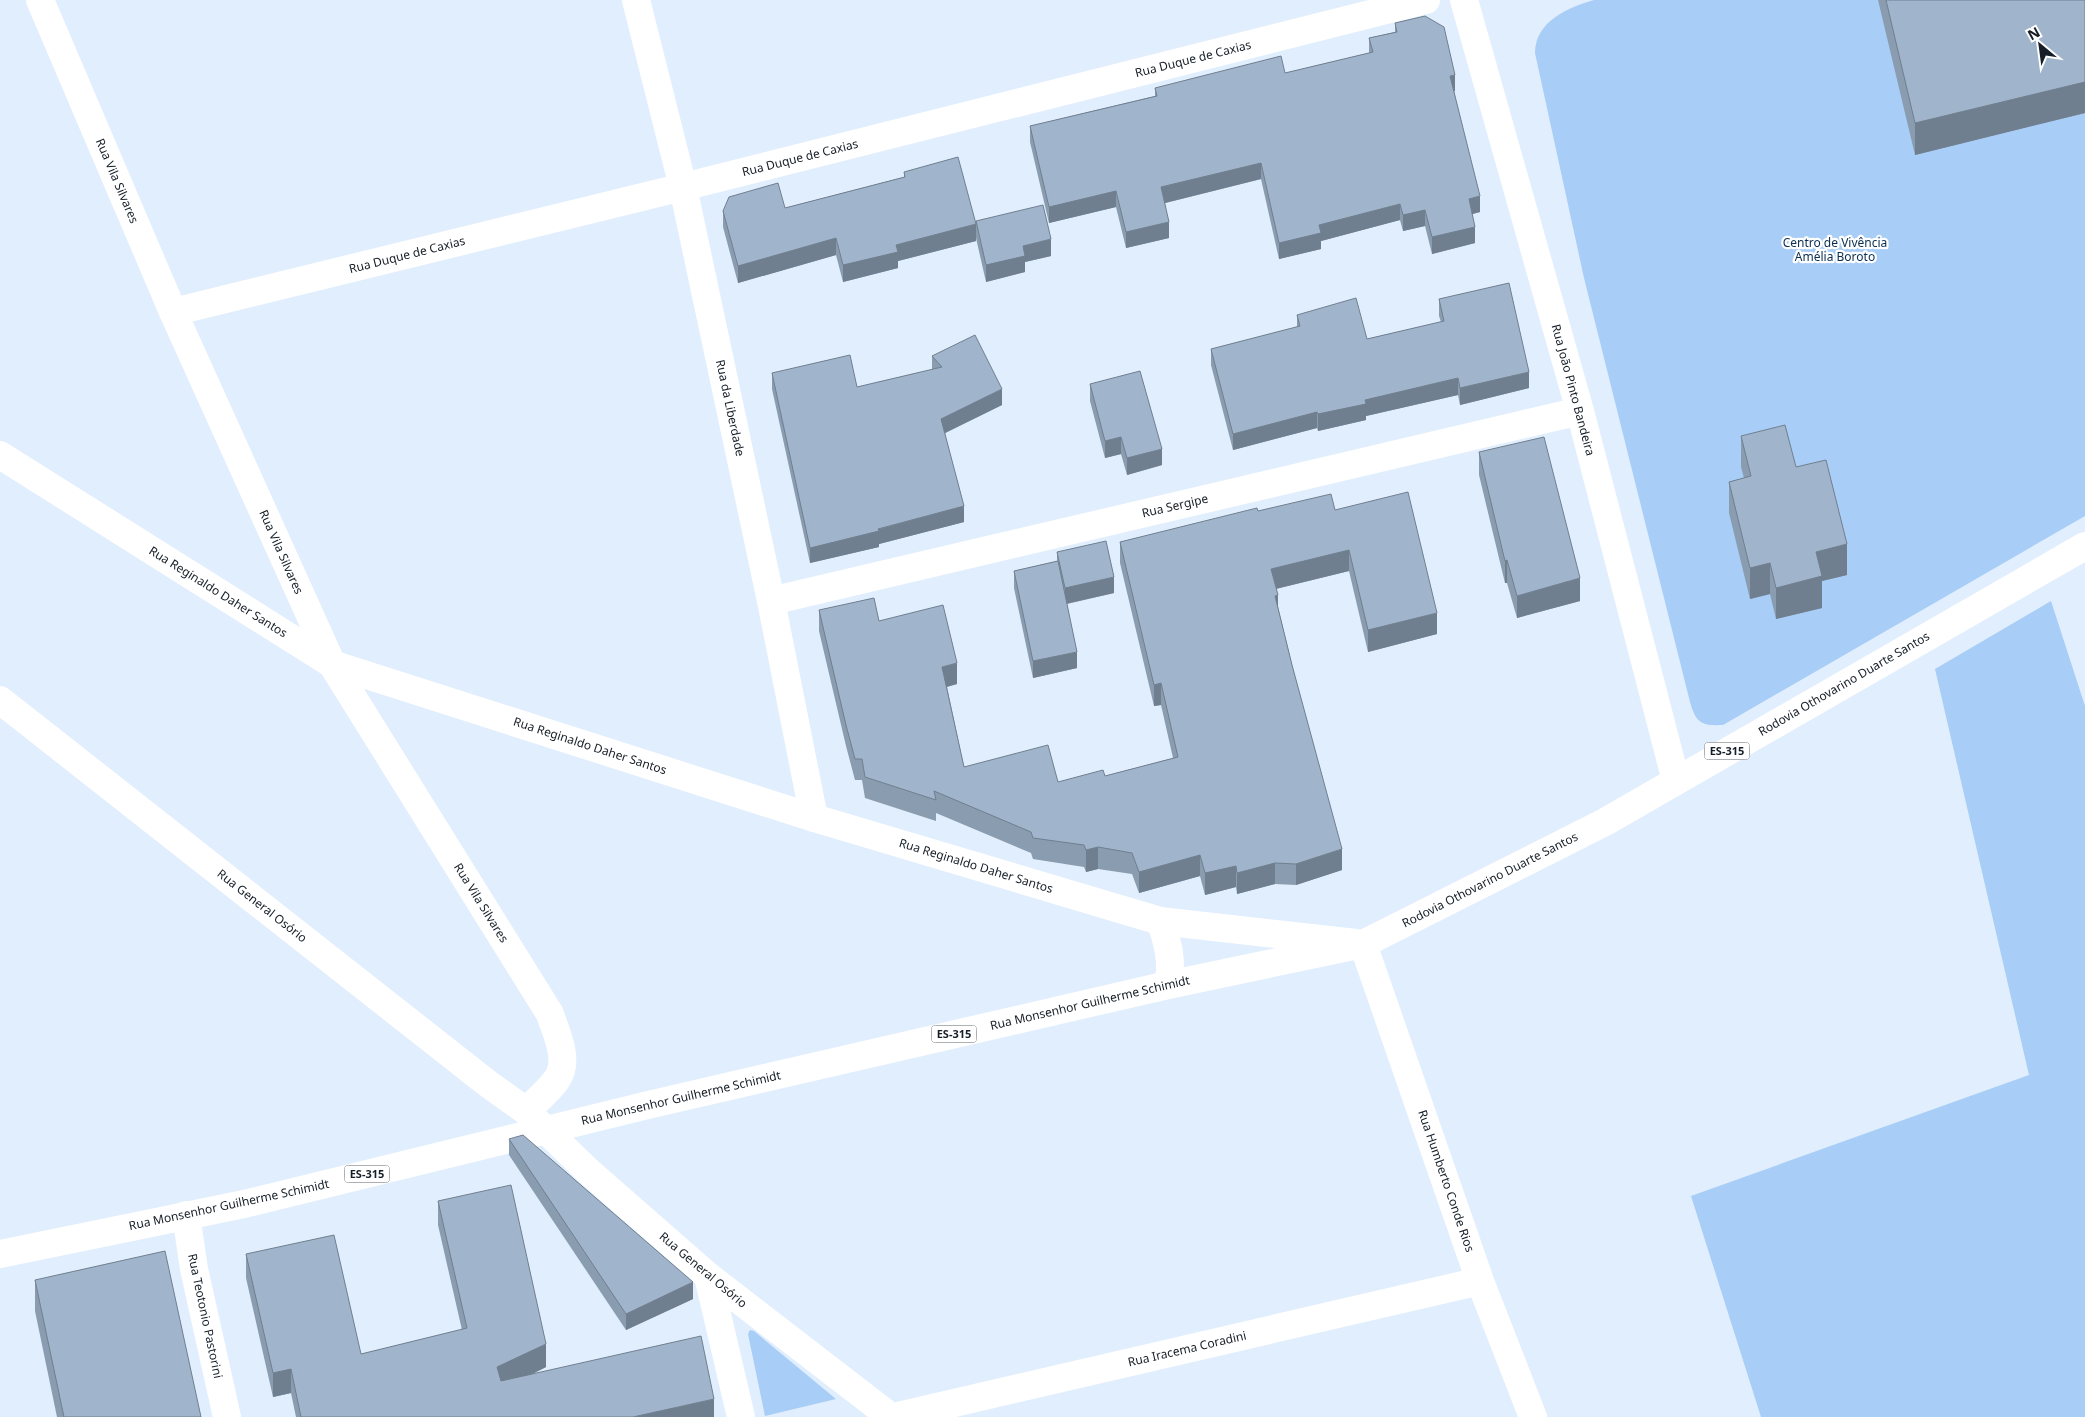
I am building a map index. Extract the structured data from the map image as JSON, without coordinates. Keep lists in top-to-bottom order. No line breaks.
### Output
{"streets":{"street":["Rua Duque de Caxias","Rua Vila Silvares","Rua João Pinto Bandeira","Rua da Liberdade","Rua Sergipe","Rua Reginaldo Daher Santos","Rodovia Othovarino Duarte Santos","ES-315","Rua General Osório","Rua Monsenhor Guilherme Schimidt","Rua Humberto Conde Rios","Rua Teotonio Pastorini","Rua Iracema Coradini"]},"crossings":[["Rua Duque de Caxias","Rua Vila Silvares"],["Rua Duque de Caxias","Rua da Liberdade"],["Rua Vila Silvares","Rua Reginaldo Daher Santos"],["Rua Vila Silvares","Rua General Osório"],["Rua João Pinto Bandeira","Rua Sergipe"],["Rua João Pinto Bandeira","Rodovia Othovarino Duarte Santos"],["Rua da Liberdade","Rua Sergipe"],["Rua da Liberdade","Rua Reginaldo Daher Santos"],["Rua Reginaldo Daher Santos","Rodovia Othovarino Duarte Santos"],["Rua Reginaldo Daher Santos","Rua Monsenhor Guilherme Schimidt"],["Rua Reginaldo Daher Santos","Rua Humberto Conde Rios"],["Rodovia Othovarino Duarte Santos","Rua Monsenhor Guilherme Schimidt"],["Rodovia Othovarino Duarte Santos","Rua Humberto Conde Rios"],["Rua General Osório","Rua Monsenhor Guilherme Schimidt"],["Rua General Osório","Rua Iracema Coradini"],["Rua Monsenhor Guilherme Schimidt","Rua Humberto Conde Rios"],["Rua Monsenhor Guilherme Schimidt","Rua Teotonio Pastorini"],["Rua Humberto Conde Rios","Rua Iracema Coradini"]],"parks":["Centro de Vivência Amélia Boroto"],"north":"top left"}
